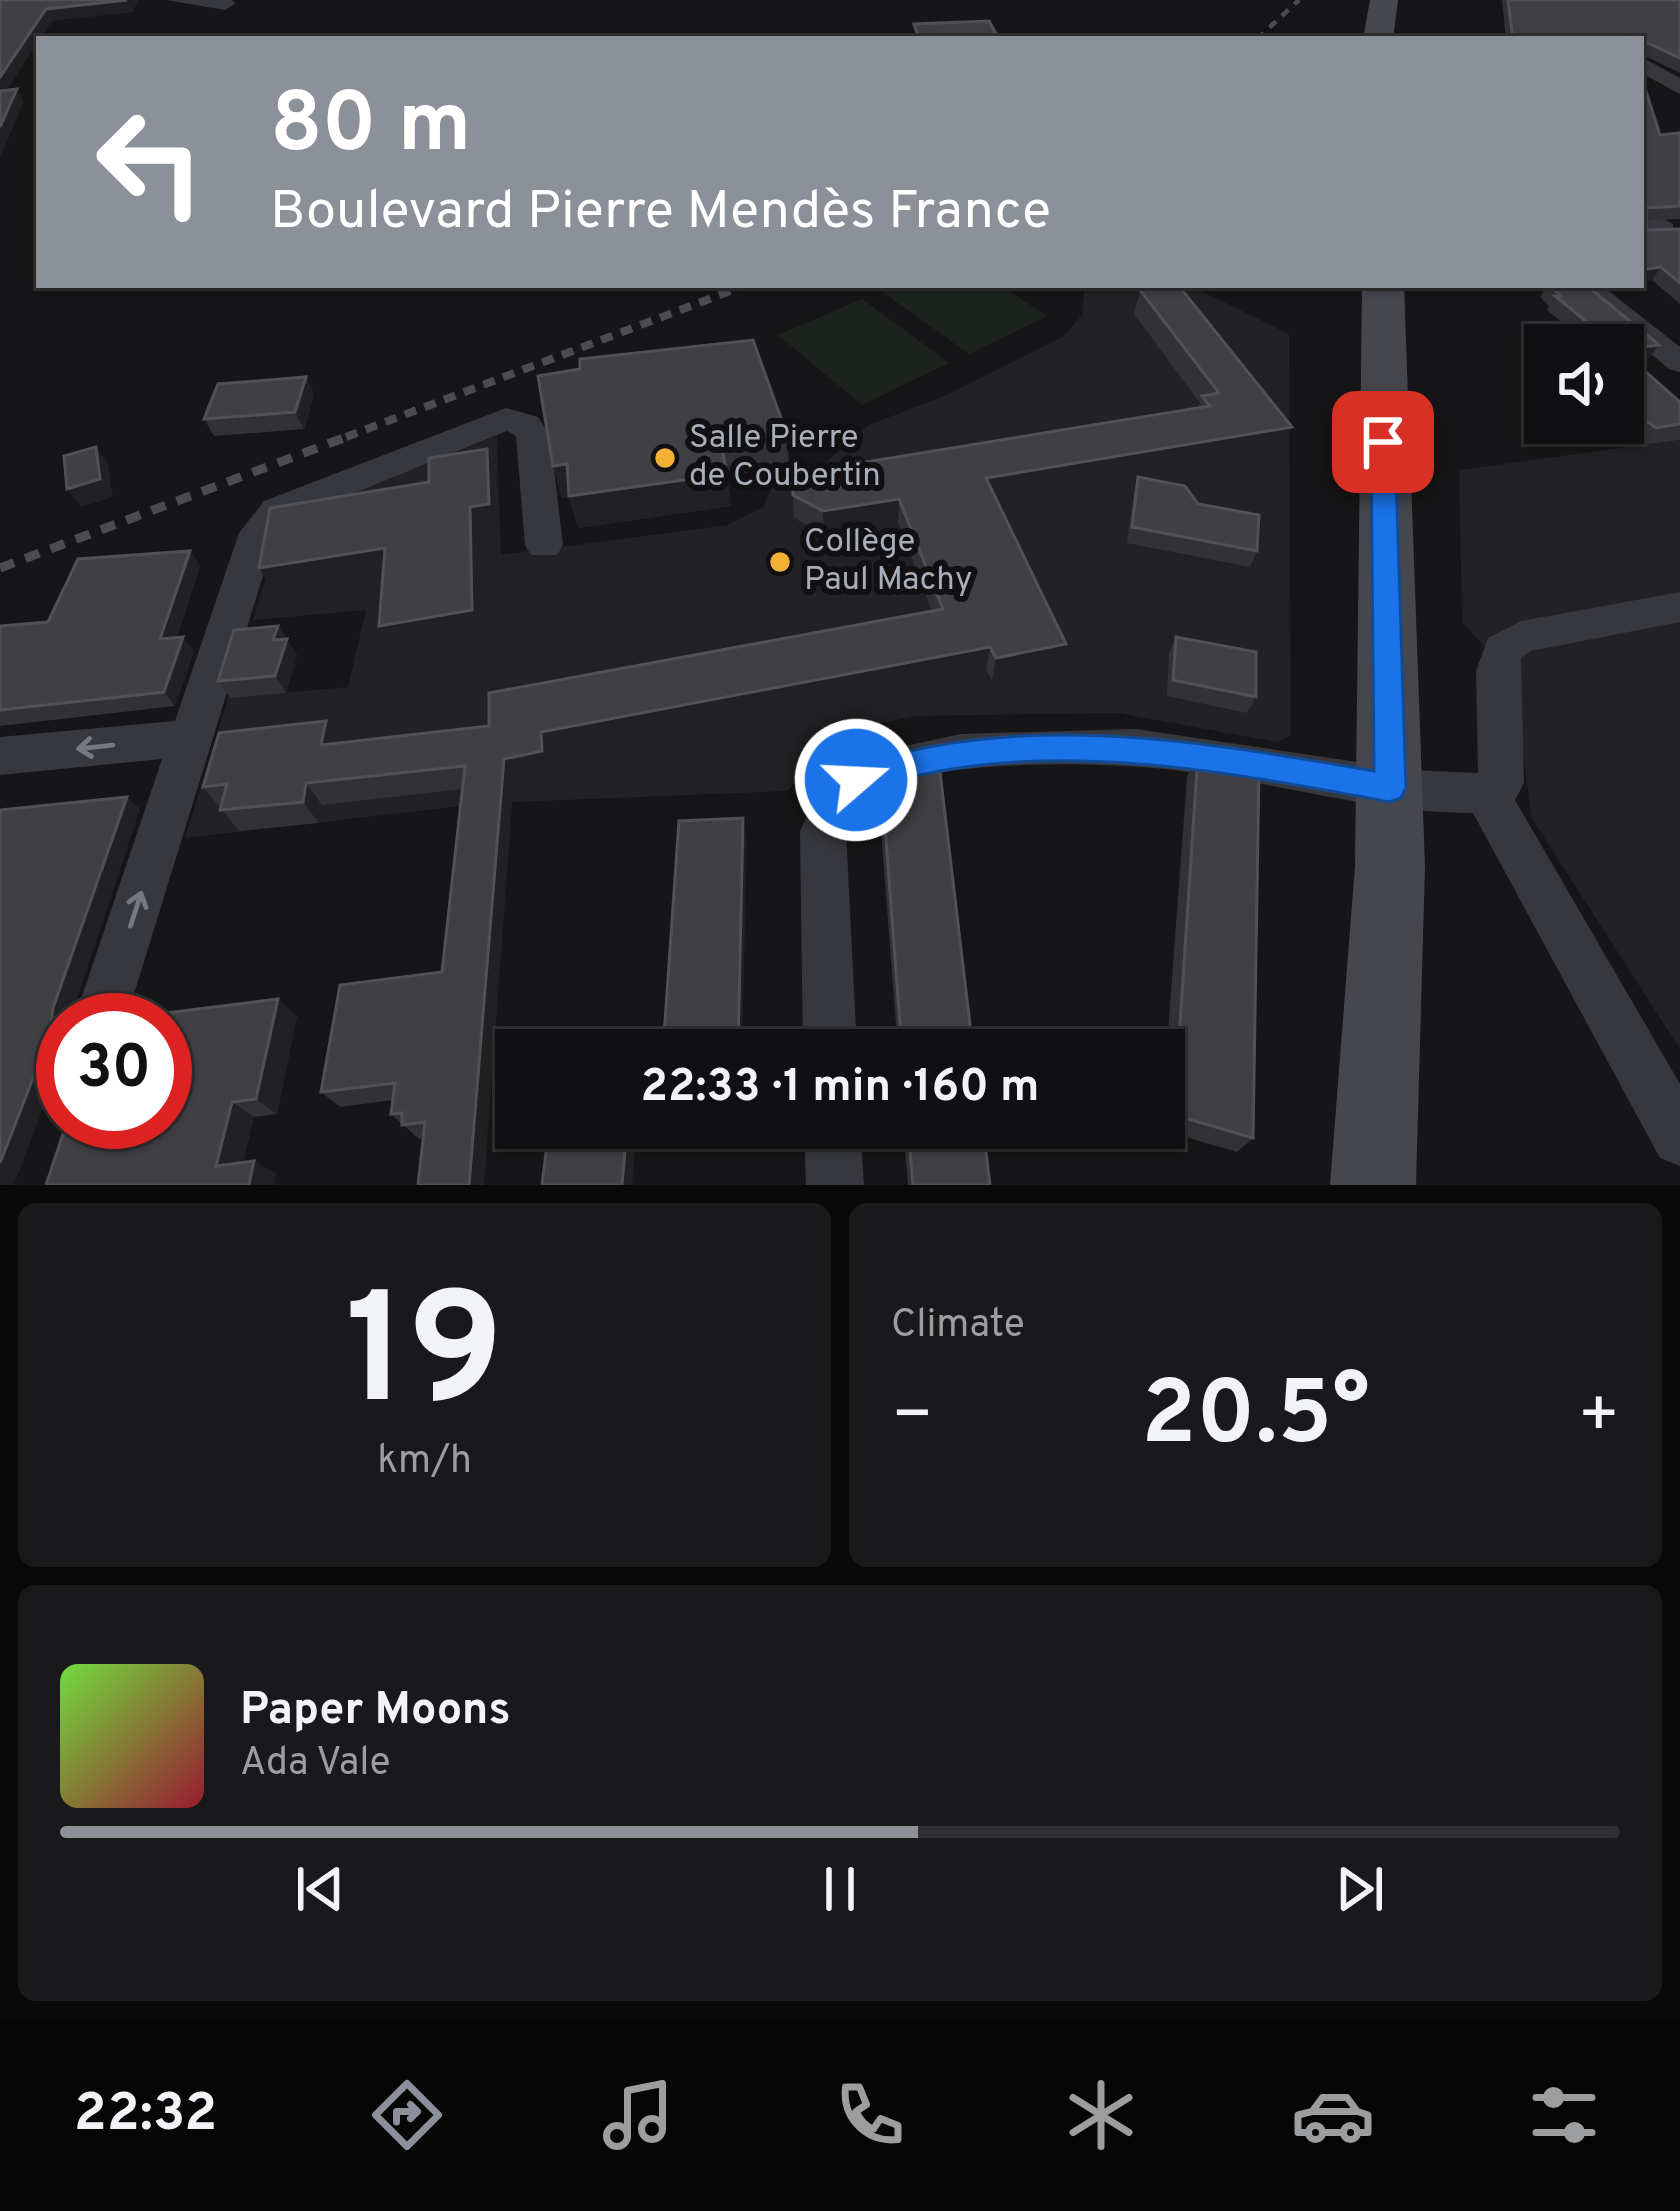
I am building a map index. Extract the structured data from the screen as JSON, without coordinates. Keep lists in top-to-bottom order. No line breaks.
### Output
{"places":["Salle Pierre de Coubertin","Collège Paul Machy"],"page":{"turn":["80 m","Boulevard Pierre Mendès France"],"limit":"30","trip":"22:33 · 1 min · 160 m","tile":[["19","km/h"],"Climate"],"heat":["−","20.5°","+"],"song":["Paper Moons","Ada Vale"],"tabs":"22:32"}}
